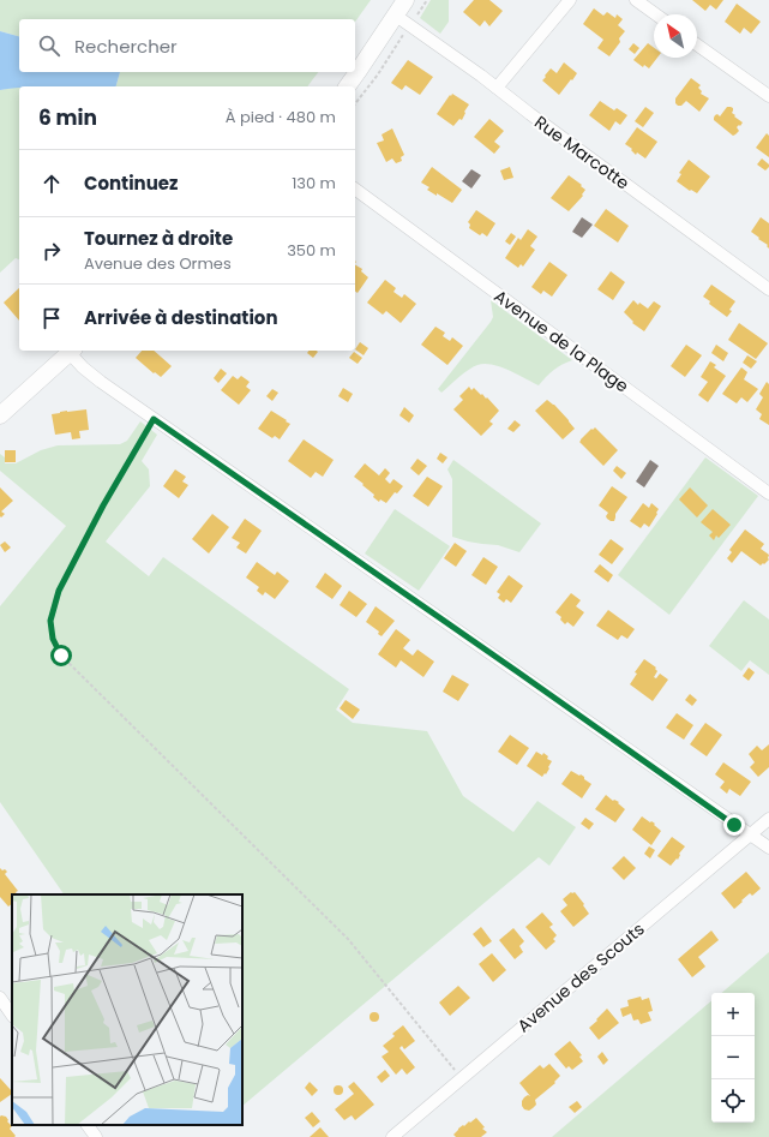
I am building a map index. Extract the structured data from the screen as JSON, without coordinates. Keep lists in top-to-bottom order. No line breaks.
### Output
{"streets":{"street":["Rue Marcotte","Avenue de la Plage","Avenue des Scouts"]},"north":"top left","page":{"search":"Rechercher","heading":["6 min","À pied · 480 m"],"list":[["Continuez","130 m"],["Tournez à droite","Avenue des Ormes","350 m"],"Arrivée à destination"],"map_buttons":["+","−"]}}
